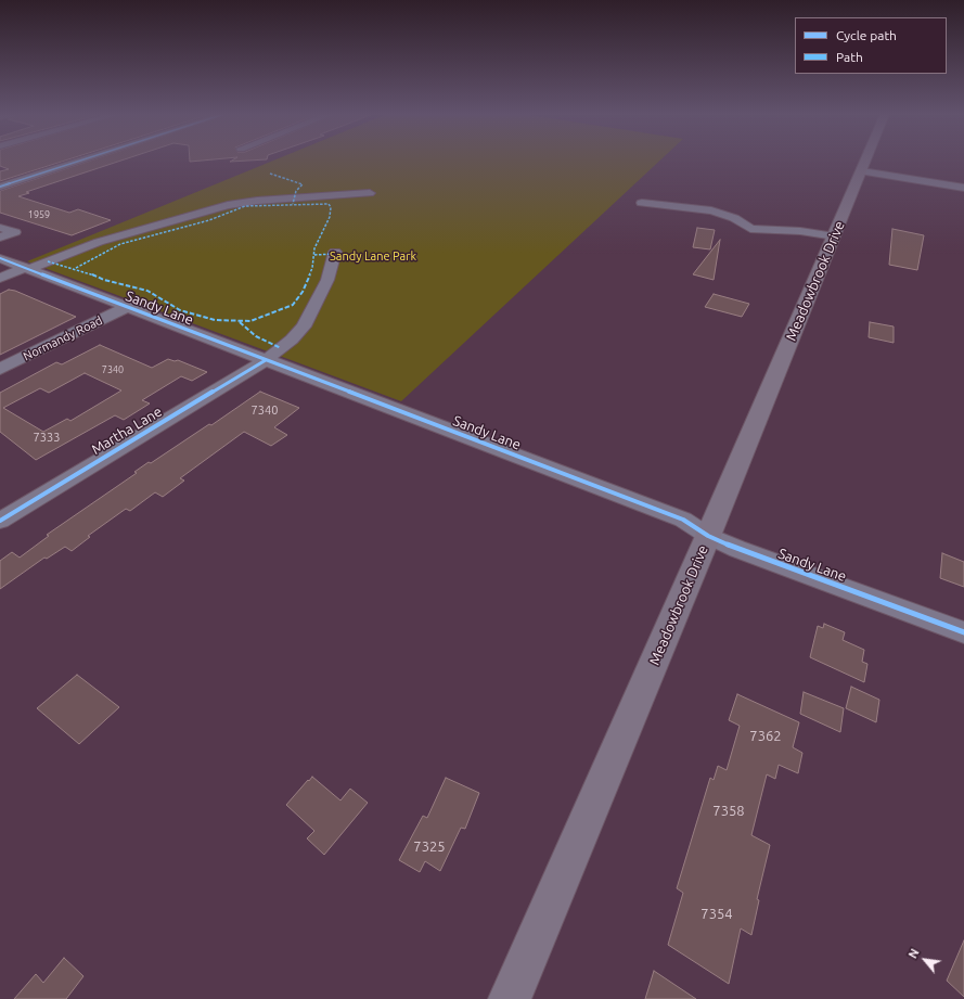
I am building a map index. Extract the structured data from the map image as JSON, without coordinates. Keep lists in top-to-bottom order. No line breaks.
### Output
{"streets":{"main road":["Meadowbrook Drive"],"street":["Sandy Lane","Normandy Road","Martha Lane"]},"crossings":[["Meadowbrook Drive","Sandy Lane"],["Sandy Lane","Normandy Road"],["Sandy Lane","Martha Lane"]],"parks":["Sandy Lane Park"],"house_numbers":["1959","7340","7340","7333","7362","7358","7325","7354"],"legend":["Cycle path","Path"],"north":"top left"}
